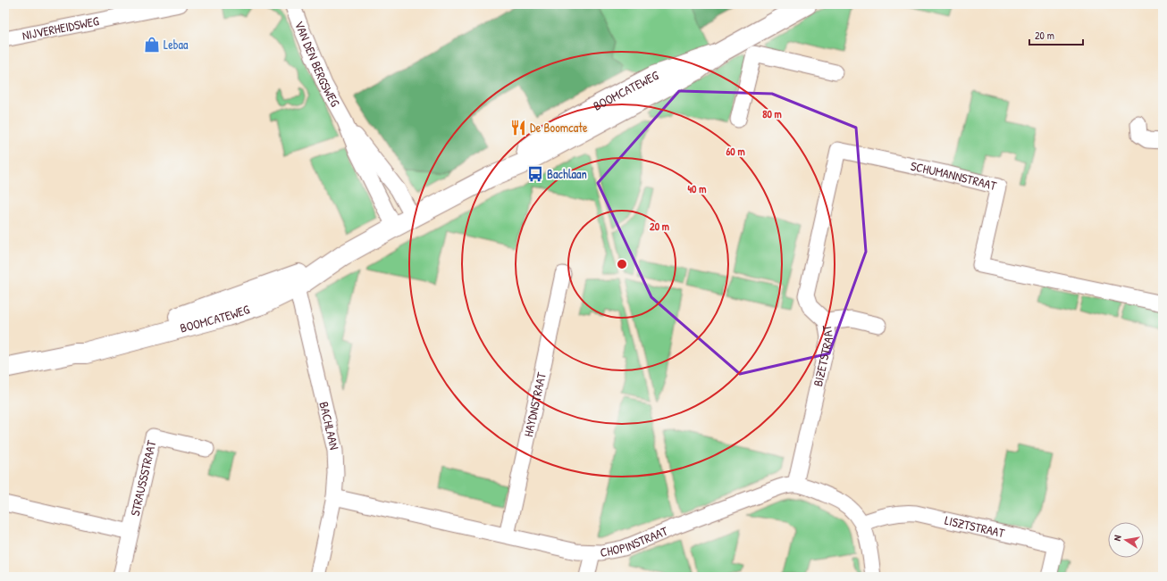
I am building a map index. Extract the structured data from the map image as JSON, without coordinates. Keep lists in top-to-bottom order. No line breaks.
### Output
{"streets":{"street":["NIJVERHEIDSWEG","VAN DEN BERGSWEG","BOOMCATEWEG","SCHUMANNSTRAAT","BIZETSTRAAT","HAYDNSTRAAT","BACHLAAN","STRAUSSSTRAAT","LISZTSTRAAT","CHOPINSTRAAT"]},"crossings":[["VAN DEN BERGSWEG","BOOMCATEWEG"],["BOOMCATEWEG","BACHLAAN"],["SCHUMANNSTRAAT","BIZETSTRAAT"],["BIZETSTRAAT","CHOPINSTRAAT"],["HAYDNSTRAAT","CHOPINSTRAAT"],["BACHLAAN","CHOPINSTRAAT"],["LISZTSTRAAT","CHOPINSTRAAT"]],"places":{"shop":["Lebaa"],"restaurant":["De Boomcate"],"bus stop":["Bachlaan"]},"scale_bar":"20 m","north":"left","rings":["80 m","60 m","40 m","20 m"]}
